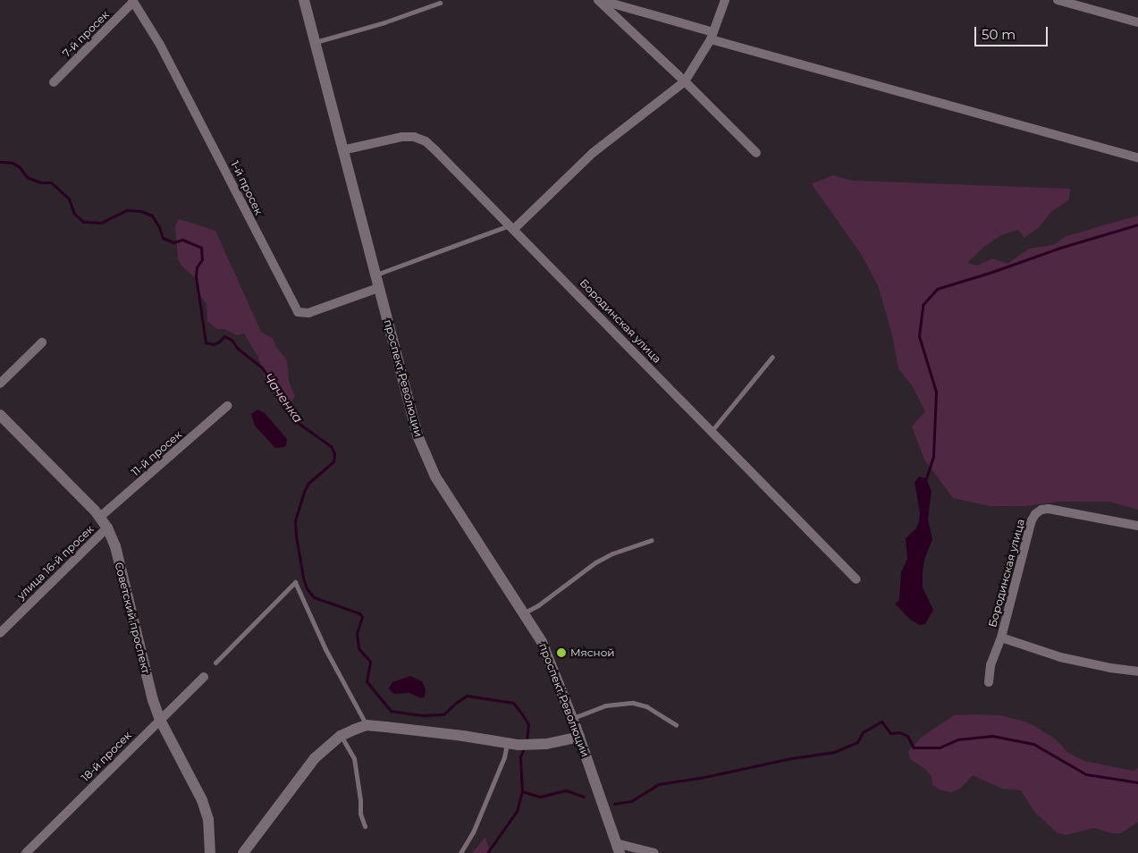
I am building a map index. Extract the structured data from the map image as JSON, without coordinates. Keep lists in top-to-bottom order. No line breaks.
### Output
{"streets":{"street":["7-й просек","1-й просек","Бородинская улица","проспект Революции","11-й просек","улица 16-й просек","Советский проспект","18-й просек"]},"crossings":[["7-й просек","1-й просек"],["1-й просек","проспект Революции"],["Бородинская улица","проспект Революции"],["11-й просек","Советский проспект"],["улица 16-й просек","Советский проспект"],["Советский проспект","18-й просек"]],"water":["Чаченка"],"places":["Мясной"],"scale_bar":"50 m"}
